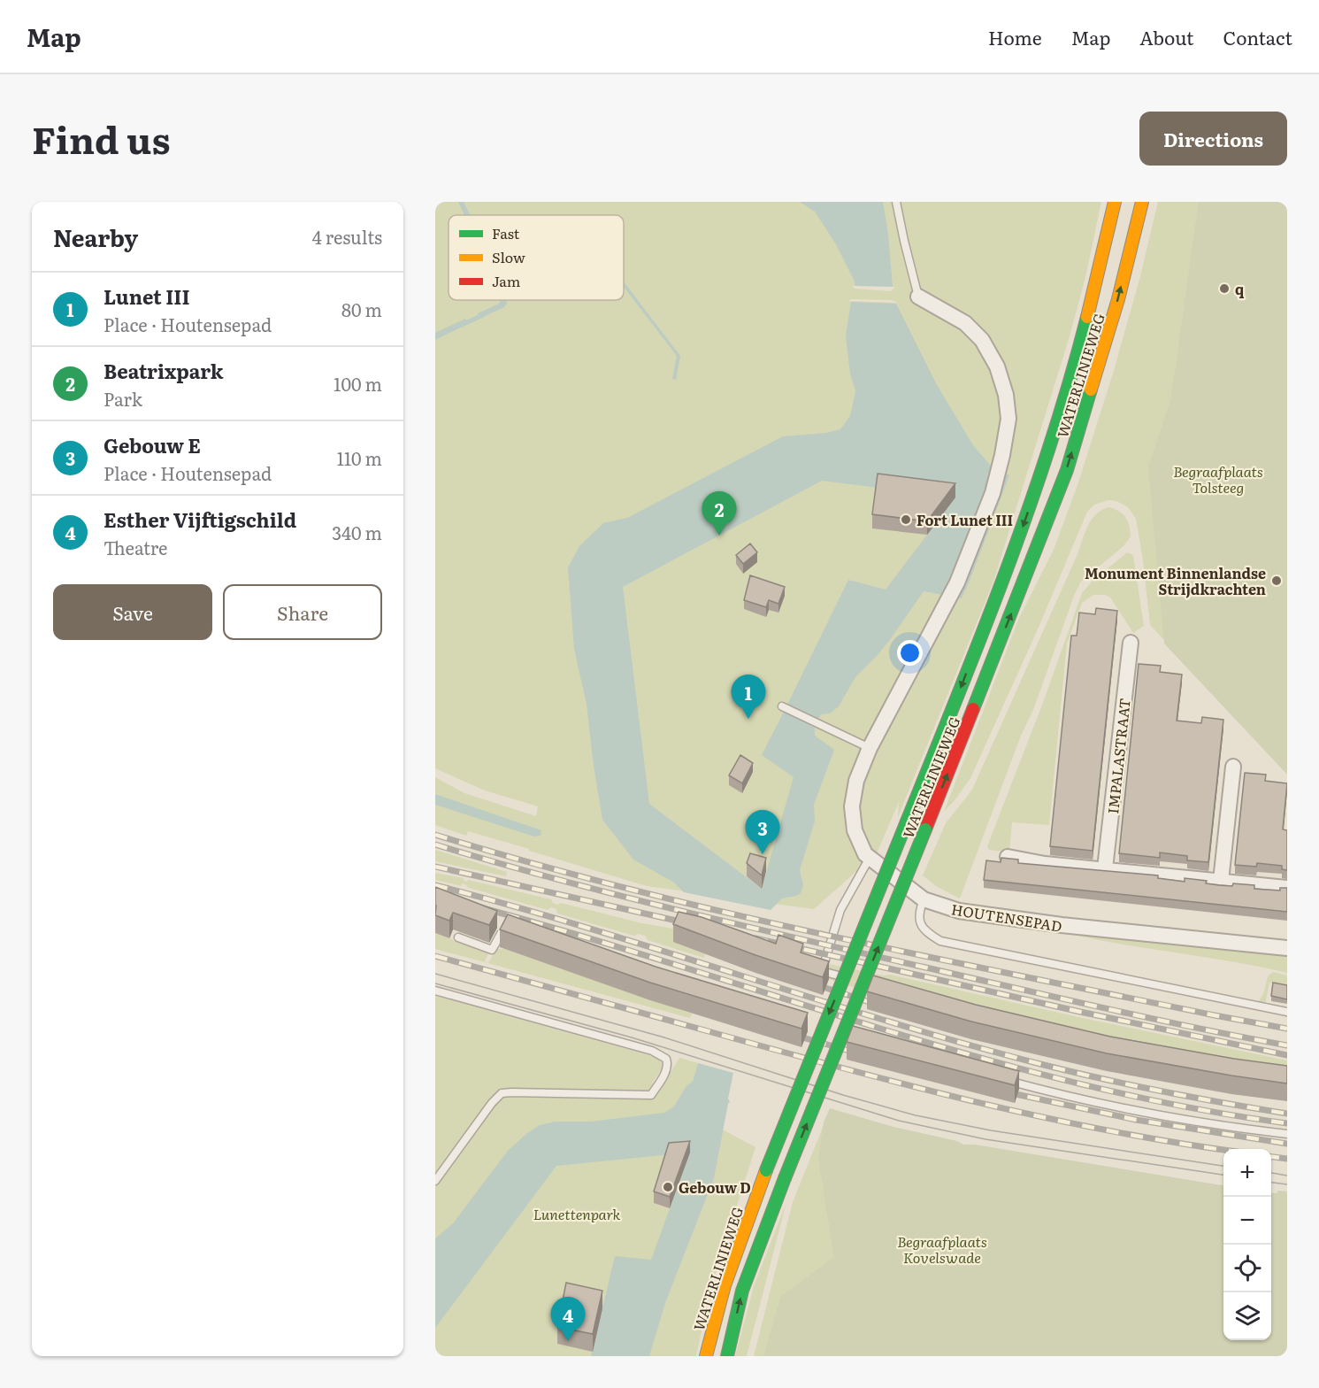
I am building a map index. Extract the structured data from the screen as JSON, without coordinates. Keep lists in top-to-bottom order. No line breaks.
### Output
{"streets":{"main road":["WATERLINIEWEG"],"street":["IMPALASTRAAT","HOUTENSEPAD"]},"parks":["Begraafplaats Tolsteeg","Lunettenpark","Begraafplaats Kovelswade"],"places":["q","Fort Lunet III","Monument Binnenlandse Strijdkrachten","Gebouw D"],"legend":["Fast","Slow","Jam"],"page":{"header":"Map","nav":["Home","Map","About","Contact"],"title":"Find us","buttons":["Directions",["Save","Share"]],"heading":["Nearby","4 results"],"list":[{"mark":"1","name":"Lunet III","note":"Place · Houtensepad","value":"80 m"},{"mark":"2","name":"Beatrixpark","note":"Park","value":"100 m"},{"mark":"3","name":"Gebouw E","note":"Place · Houtensepad","value":"110 m"},{"mark":"4","name":"Esther Vijftigschild","note":"Theatre","value":"340 m"}],"pins":["2","1","3","4"],"map_buttons":["+","−"]}}
